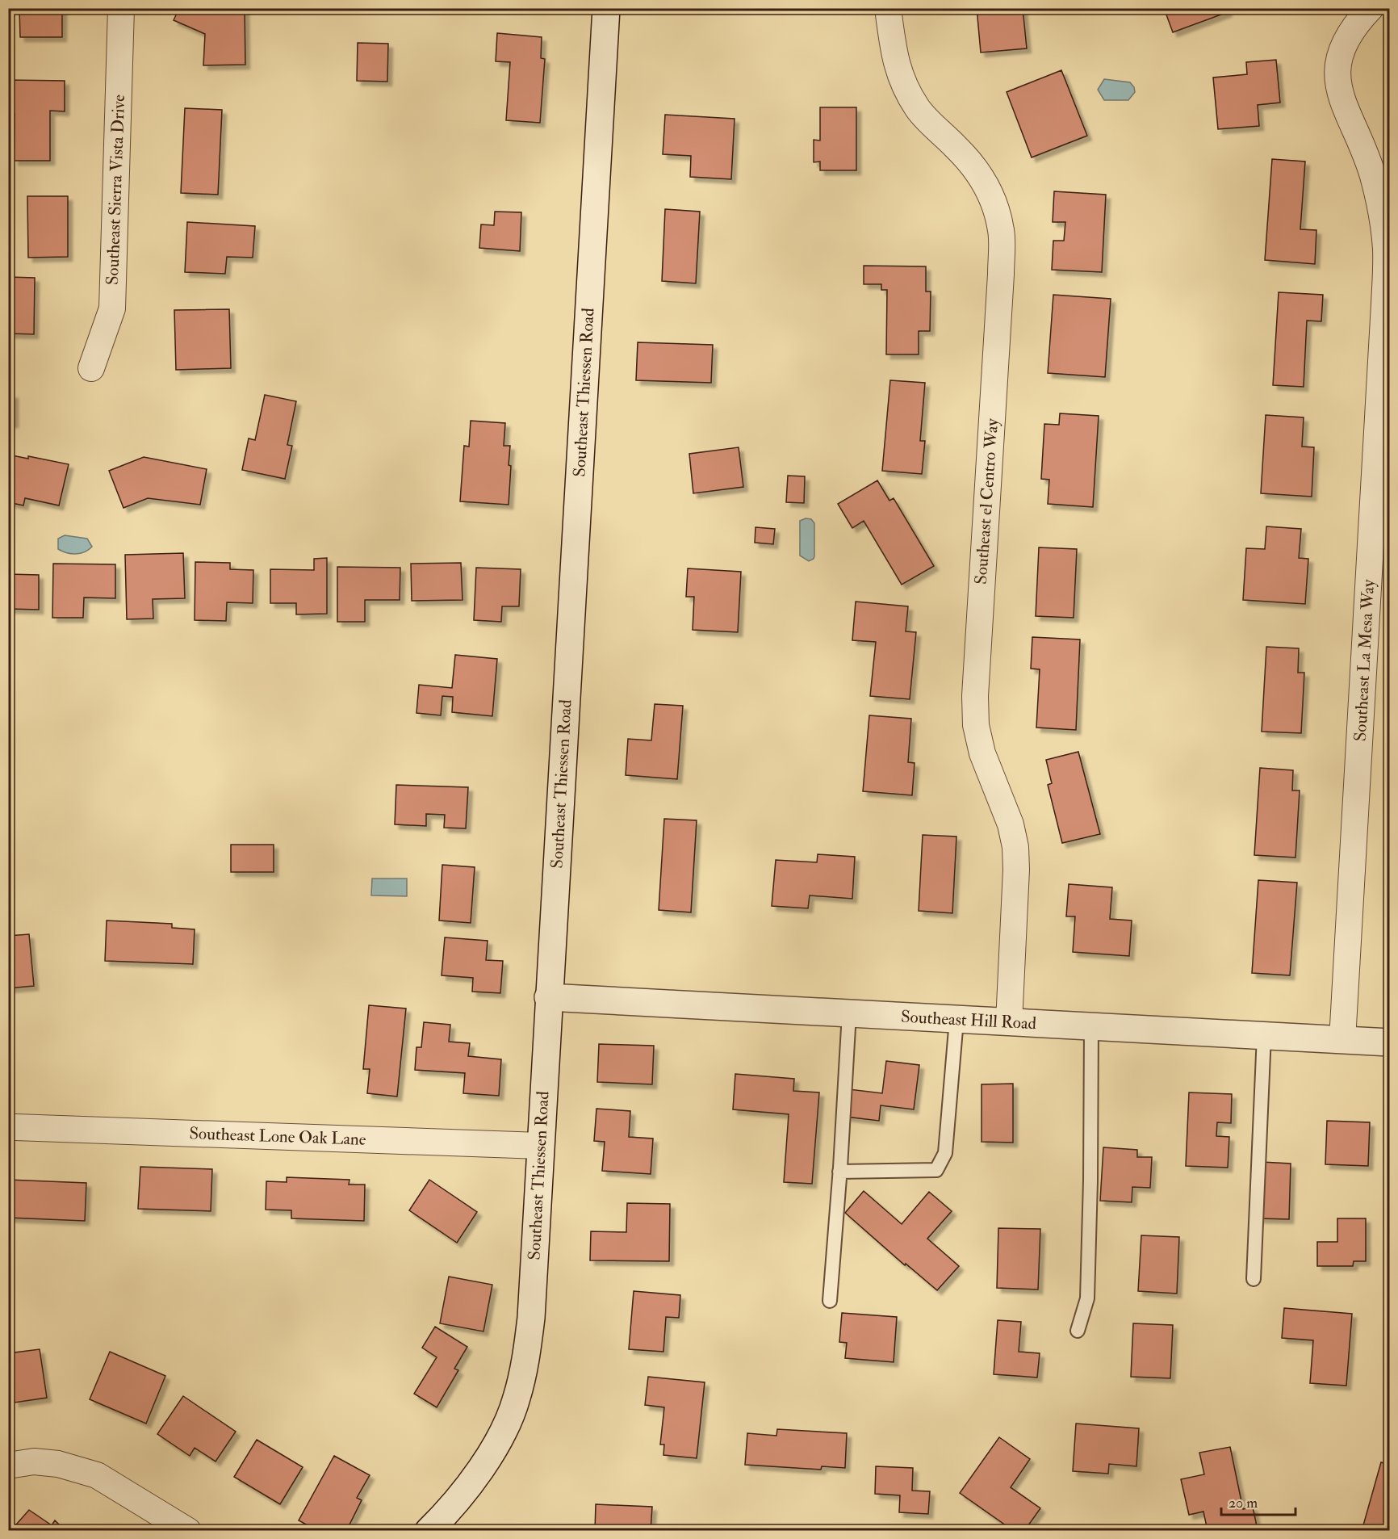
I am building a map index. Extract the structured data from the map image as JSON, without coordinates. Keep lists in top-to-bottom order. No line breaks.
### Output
{"streets":{"main road":["Southeast Thiessen Road","Southeast Hill Road"],"street":["Southeast Sierra Vista Drive","Southeast el Centro Way","Southeast La Mesa Way","Southeast Lone Oak Lane"]},"crossings":[["Southeast Thiessen Road","Southeast Hill Road"],["Southeast Thiessen Road","Southeast Lone Oak Lane"],["Southeast el Centro Way","Southeast Hill Road"],["Southeast La Mesa Way","Southeast Hill Road"]],"scale_bar":"20 m"}
